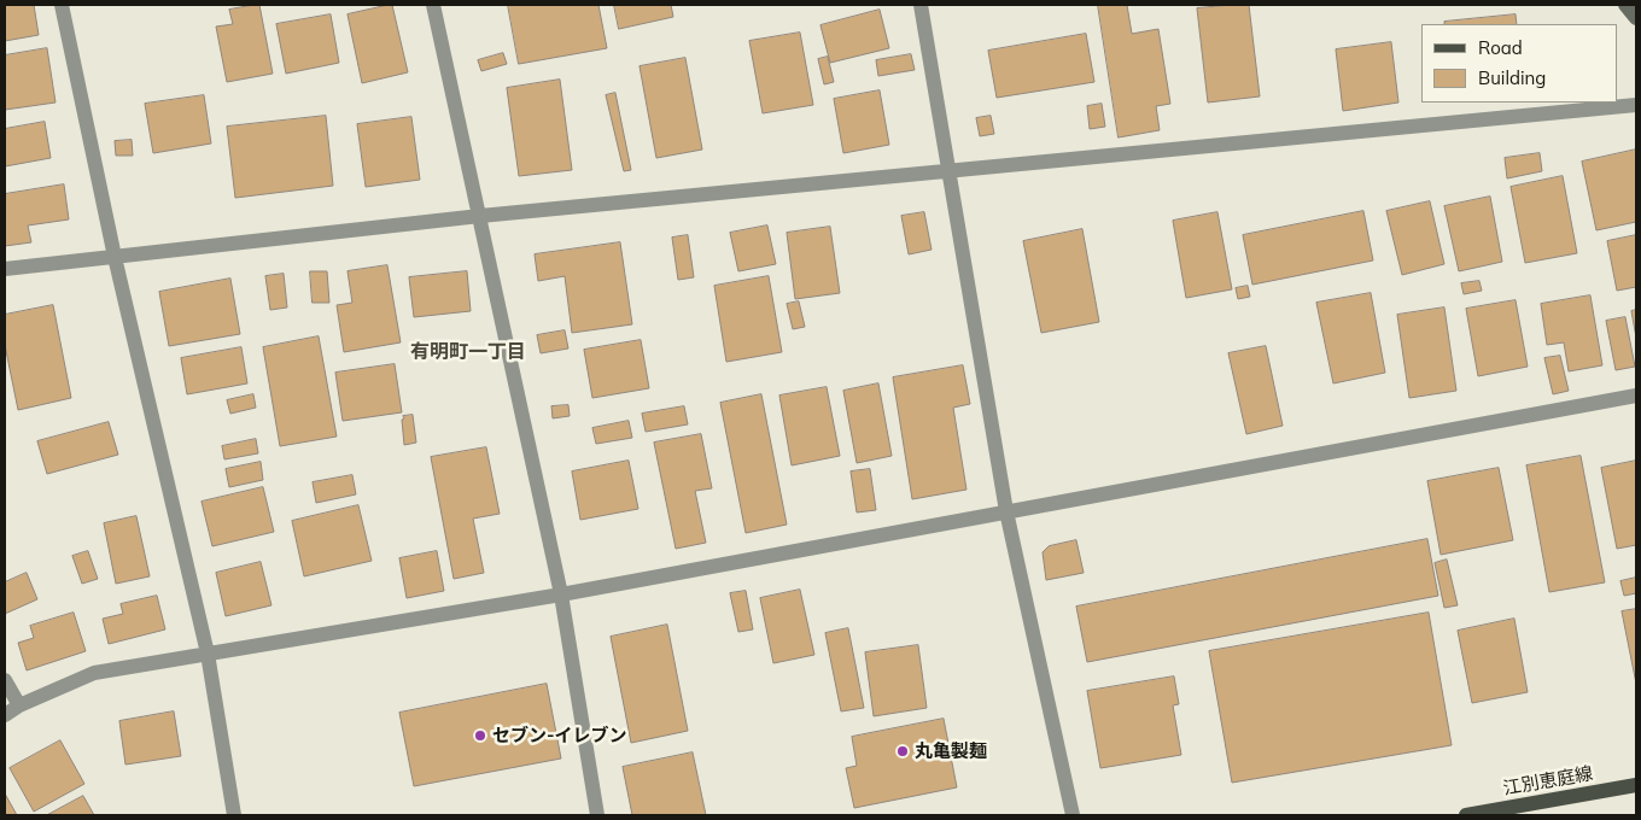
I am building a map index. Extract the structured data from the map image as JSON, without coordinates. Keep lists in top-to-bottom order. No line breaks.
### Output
{"streets":{"main road":["江別恵庭線"]},"districts":["有明町一丁目"],"places":["セブン-イレブン","丸亀製麺"],"legend":["Road","Building"]}
